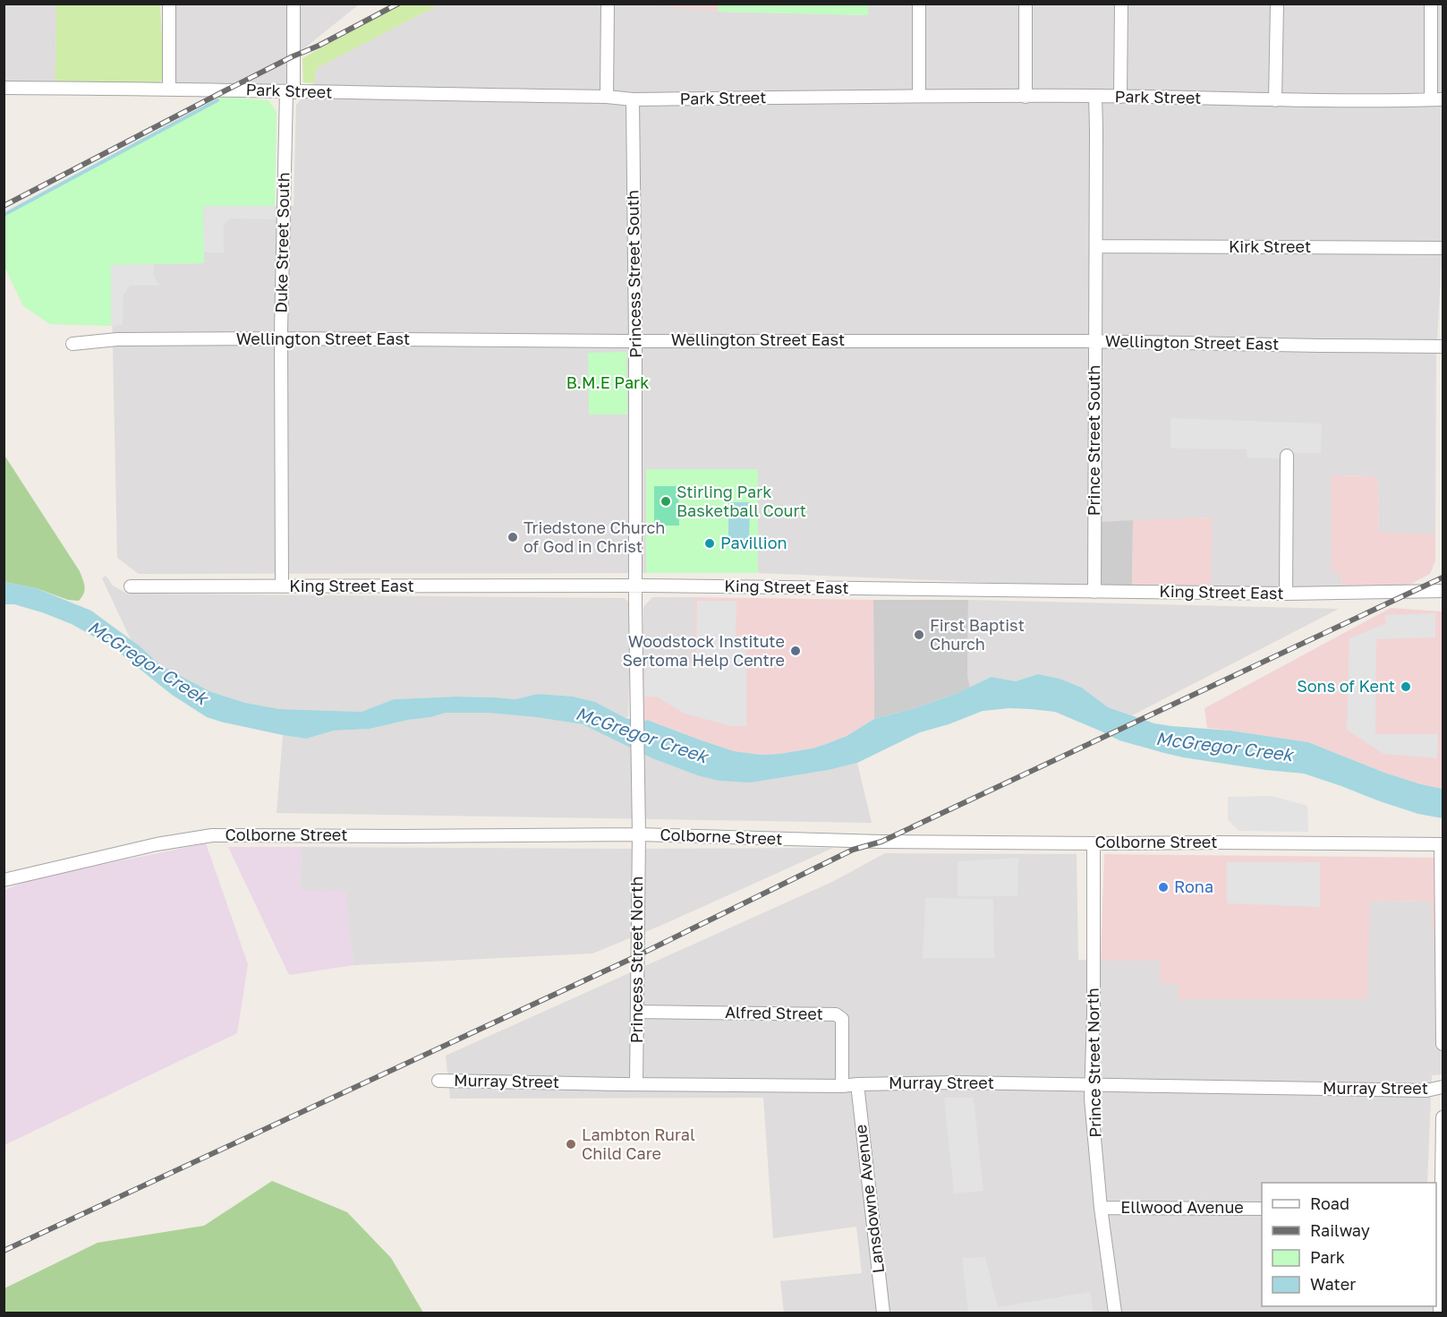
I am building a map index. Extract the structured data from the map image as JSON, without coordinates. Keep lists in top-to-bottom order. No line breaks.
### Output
{"streets":{"street":["Park Street","Duke Street South","Kirk Street","Princess Street South","Wellington Street East","Prince Street South","King Street East","Colborne Street","Princess Street North","Alfred Street","Prince Street North","Murray Street","Lansdowne Avenue","Ellwood Avenue"]},"crossings":[["Park Street","Duke Street South"],["Park Street","Princess Street South"],["Park Street","Prince Street South"],["Duke Street South","Wellington Street East"],["Duke Street South","King Street East"],["Kirk Street","Prince Street South"],["Princess Street South","Wellington Street East"],["Princess Street South","King Street East"],["Princess Street South","Colborne Street"],["Princess Street South","Princess Street North"],["Wellington Street East","Prince Street South"],["Prince Street South","King Street East"],["Colborne Street","Princess Street North"],["Colborne Street","Prince Street North"],["Princess Street North","Alfred Street"],["Princess Street North","Murray Street"],["Alfred Street","Murray Street"],["Prince Street North","Murray Street"],["Prince Street North","Ellwood Avenue"],["Murray Street","Lansdowne Avenue"]],"water":["McGregor Creek"],"parks":["B.M.E Park"],"places":["Stirling Park Basketball Court","Triedstone Church of God in Christ","Pavillion","First Baptist Church","Woodstock Institute Sertoma Help Centre","Sons of Kent","Rona","Lambton Rural Child Care"],"legend":["Road","Railway","Park","Water"]}
